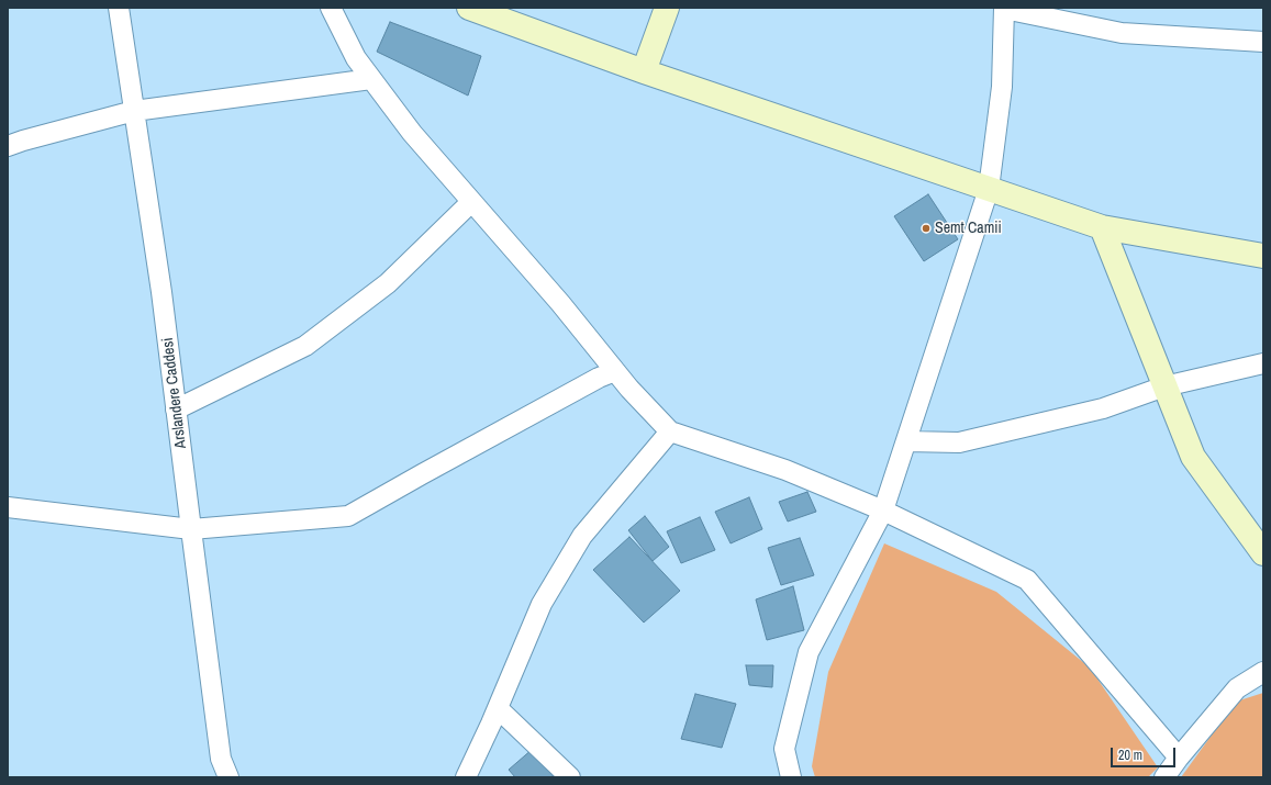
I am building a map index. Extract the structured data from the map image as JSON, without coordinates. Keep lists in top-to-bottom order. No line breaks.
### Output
{"streets":{"street":["Arslandere Caddesi"]},"places":["Semt Camii"],"scale_bar":"20 m"}
